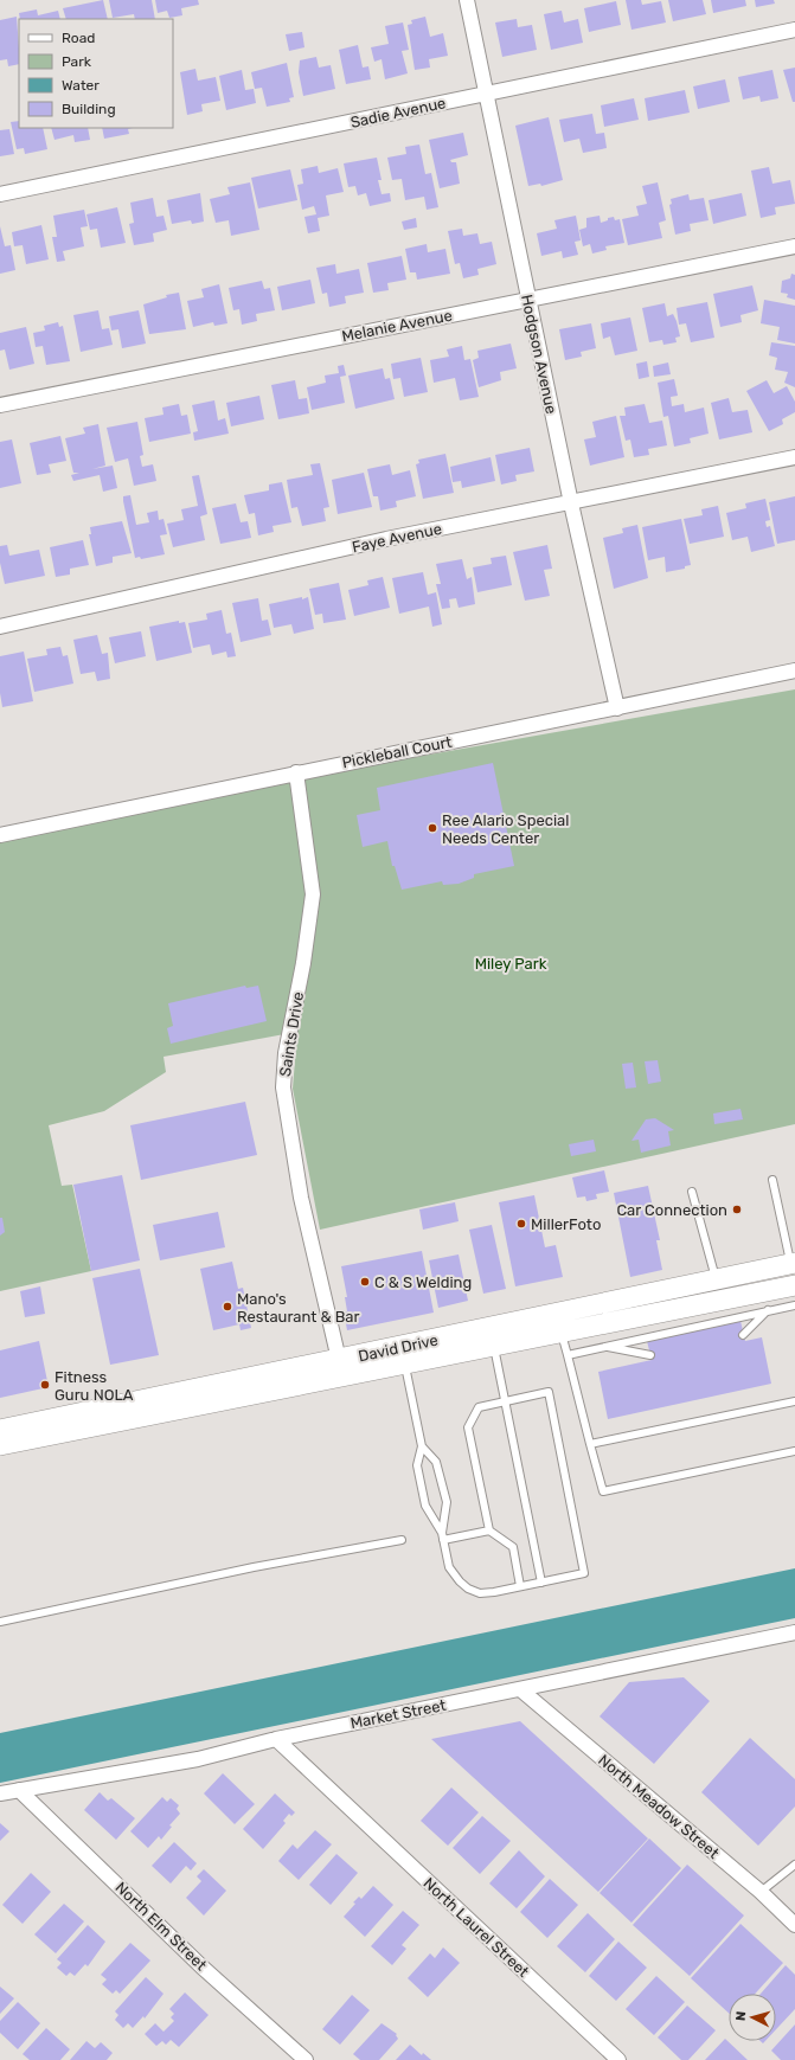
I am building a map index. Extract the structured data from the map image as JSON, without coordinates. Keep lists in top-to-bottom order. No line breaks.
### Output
{"streets":{"main road":["David Drive"],"street":["Sadie Avenue","Melanie Avenue","Hodgson Avenue","Faye Avenue","Pickleball Court","Saints Drive","Market Street","North Meadow Street","North Elm Street","North Laurel Street"]},"crossings":[["Sadie Avenue","Hodgson Avenue"],["Melanie Avenue","Hodgson Avenue"],["Hodgson Avenue","Faye Avenue"],["Hodgson Avenue","Pickleball Court"],["Pickleball Court","Saints Drive"],["Saints Drive","David Drive"],["Market Street","North Meadow Street"],["Market Street","North Elm Street"],["Market Street","North Laurel Street"]],"parks":["Miley Park"],"places":["Ree Alario Special Needs Center","Car Connection","MillerFoto","C & S Welding","Mano's Restaurant & Bar","Fitness Guru NOLA"],"legend":["Road","Park","Water","Building"],"north":"left"}
